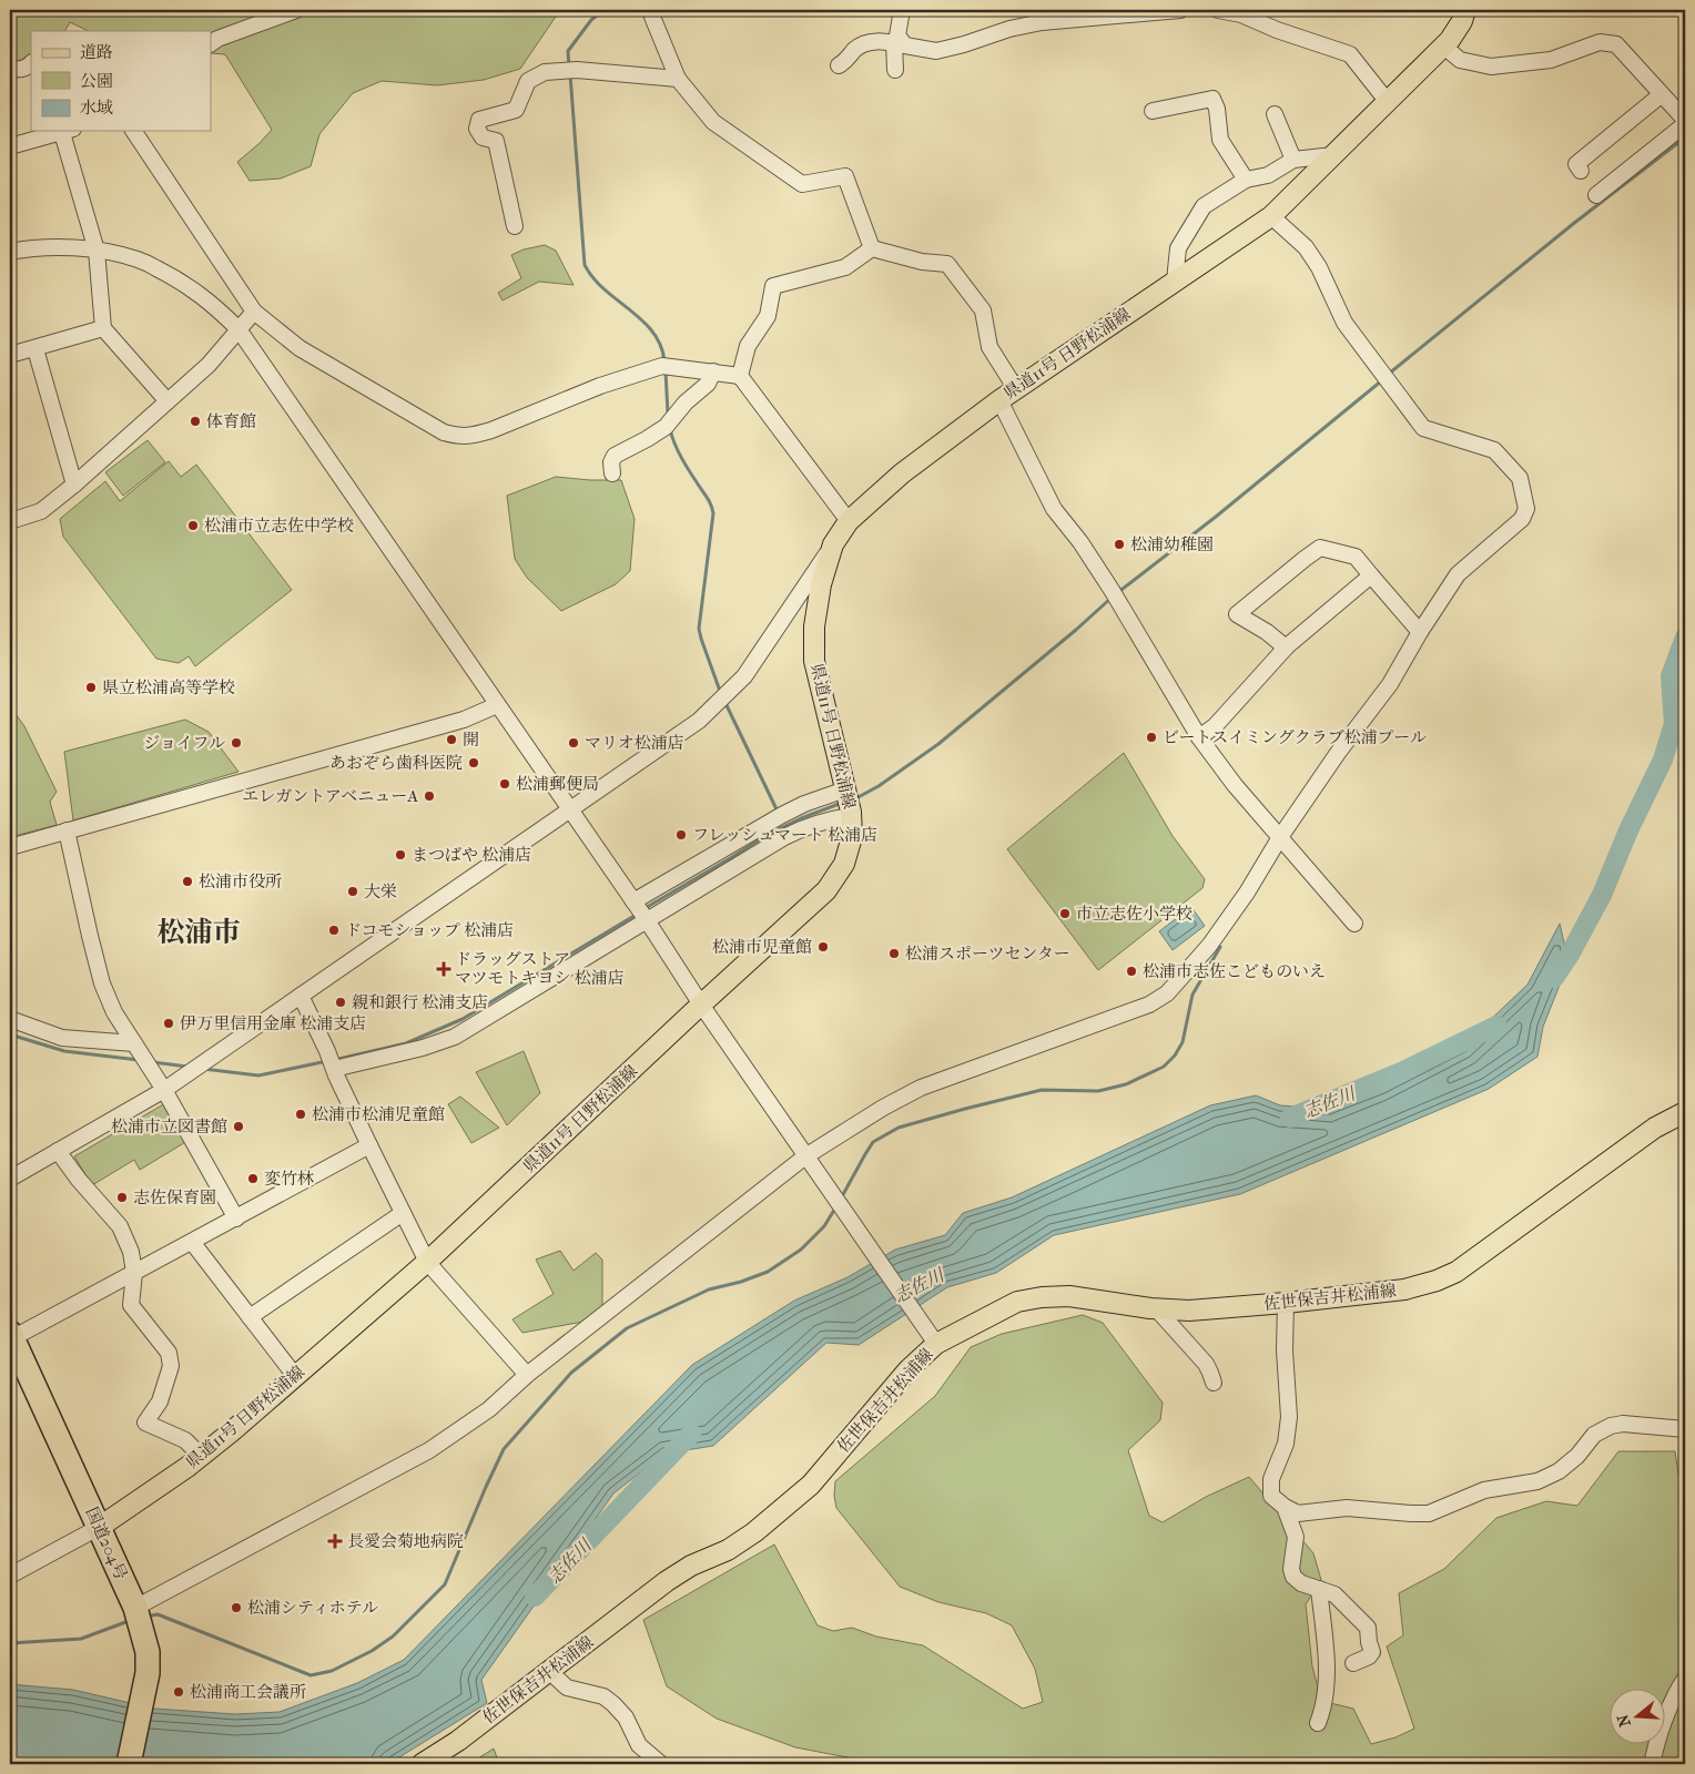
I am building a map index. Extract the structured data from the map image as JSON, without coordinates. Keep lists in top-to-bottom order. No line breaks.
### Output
{"streets":{"highway":["国道204号"],"main road":["県道11号 日野松浦線","佐世保吉井松浦線"]},"crossings":[["県道11号 日野松浦線","国道204号"]],"districts":["松浦市"],"water":["志佐川"],"places":{"other":["体育館","松浦市立志佐中学校","松浦幼稚園","県立松浦高等学校","ビートスイミングクラブ松浦プール","開","ジョイフル","マリオ松浦店","あおぞら歯科医院","松浦郵便局","エレガントアベニューA","フレッシュマート 松浦店","まつばや 松浦店","松浦市役所","大栄","市立志佐小学校","ドコモショップ 松浦店","松浦市児童館","松浦スポーツセンター","松浦市志佐こどものいえ","親和銀行 松浦支店","伊万里信用金庫 松浦支店","松浦市松浦児童館","松浦市立図書館","変竹林","志佐保育園","松浦シティホテル","松浦商工会議所"],"health":["ドラッグストア マツモトキヨシ 松浦店","長愛会菊地病院"]},"legend":["道路","公園","水域"],"north":"left"}
